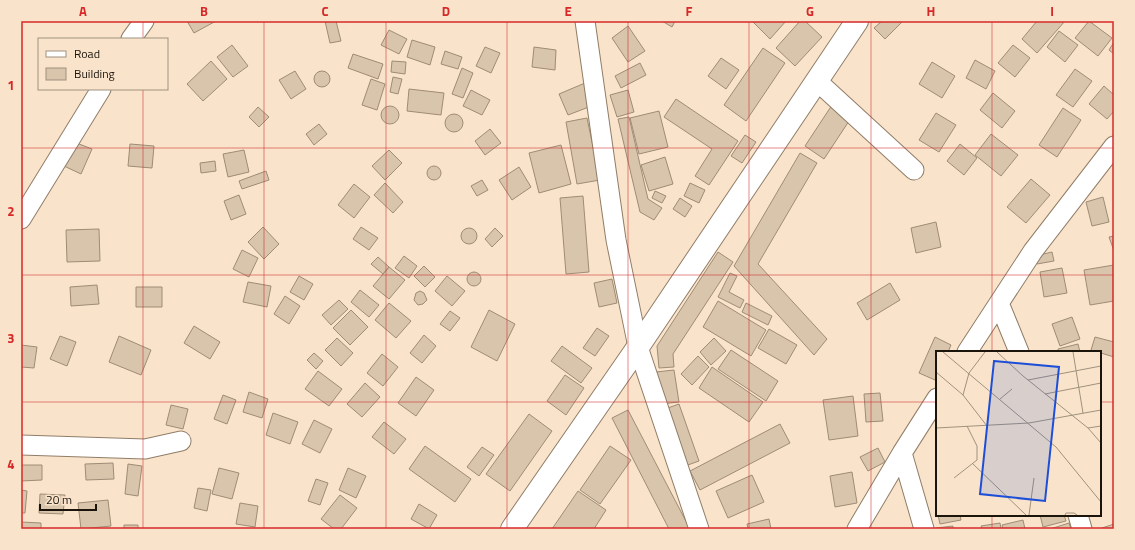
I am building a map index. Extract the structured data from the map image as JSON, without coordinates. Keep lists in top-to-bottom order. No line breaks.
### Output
{"legend":["Road","Building"],"scale_bar":"20 m","grid":{"columns":["A","B","C","D","E","F","G","H","I"],"rows":["1","2","3","4"]}}
